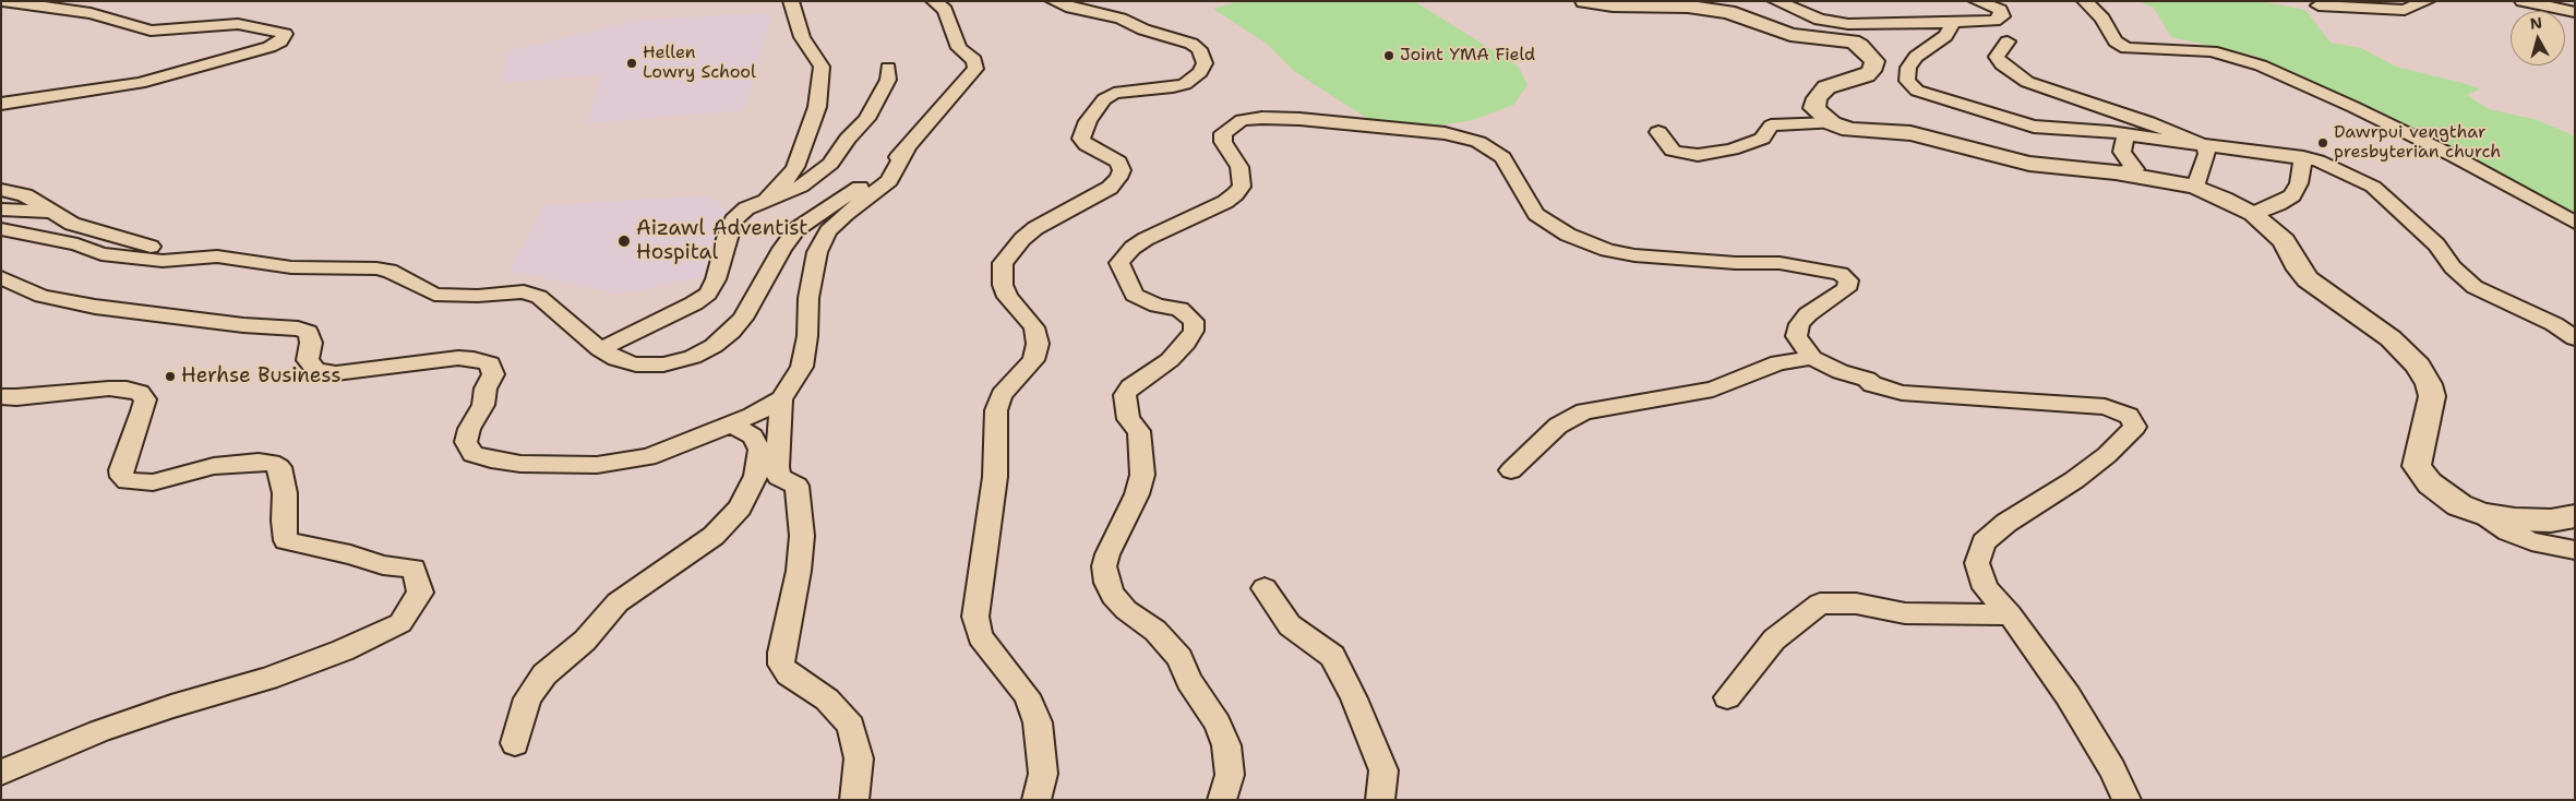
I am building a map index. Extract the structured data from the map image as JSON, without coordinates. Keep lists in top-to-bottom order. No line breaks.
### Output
{"places":["Joint YMA Field","Hellen Lowry School","Dawrpui vengthar presbyterian church","Aizawl Adventist Hospital","Herhse Business"],"north":"top"}
